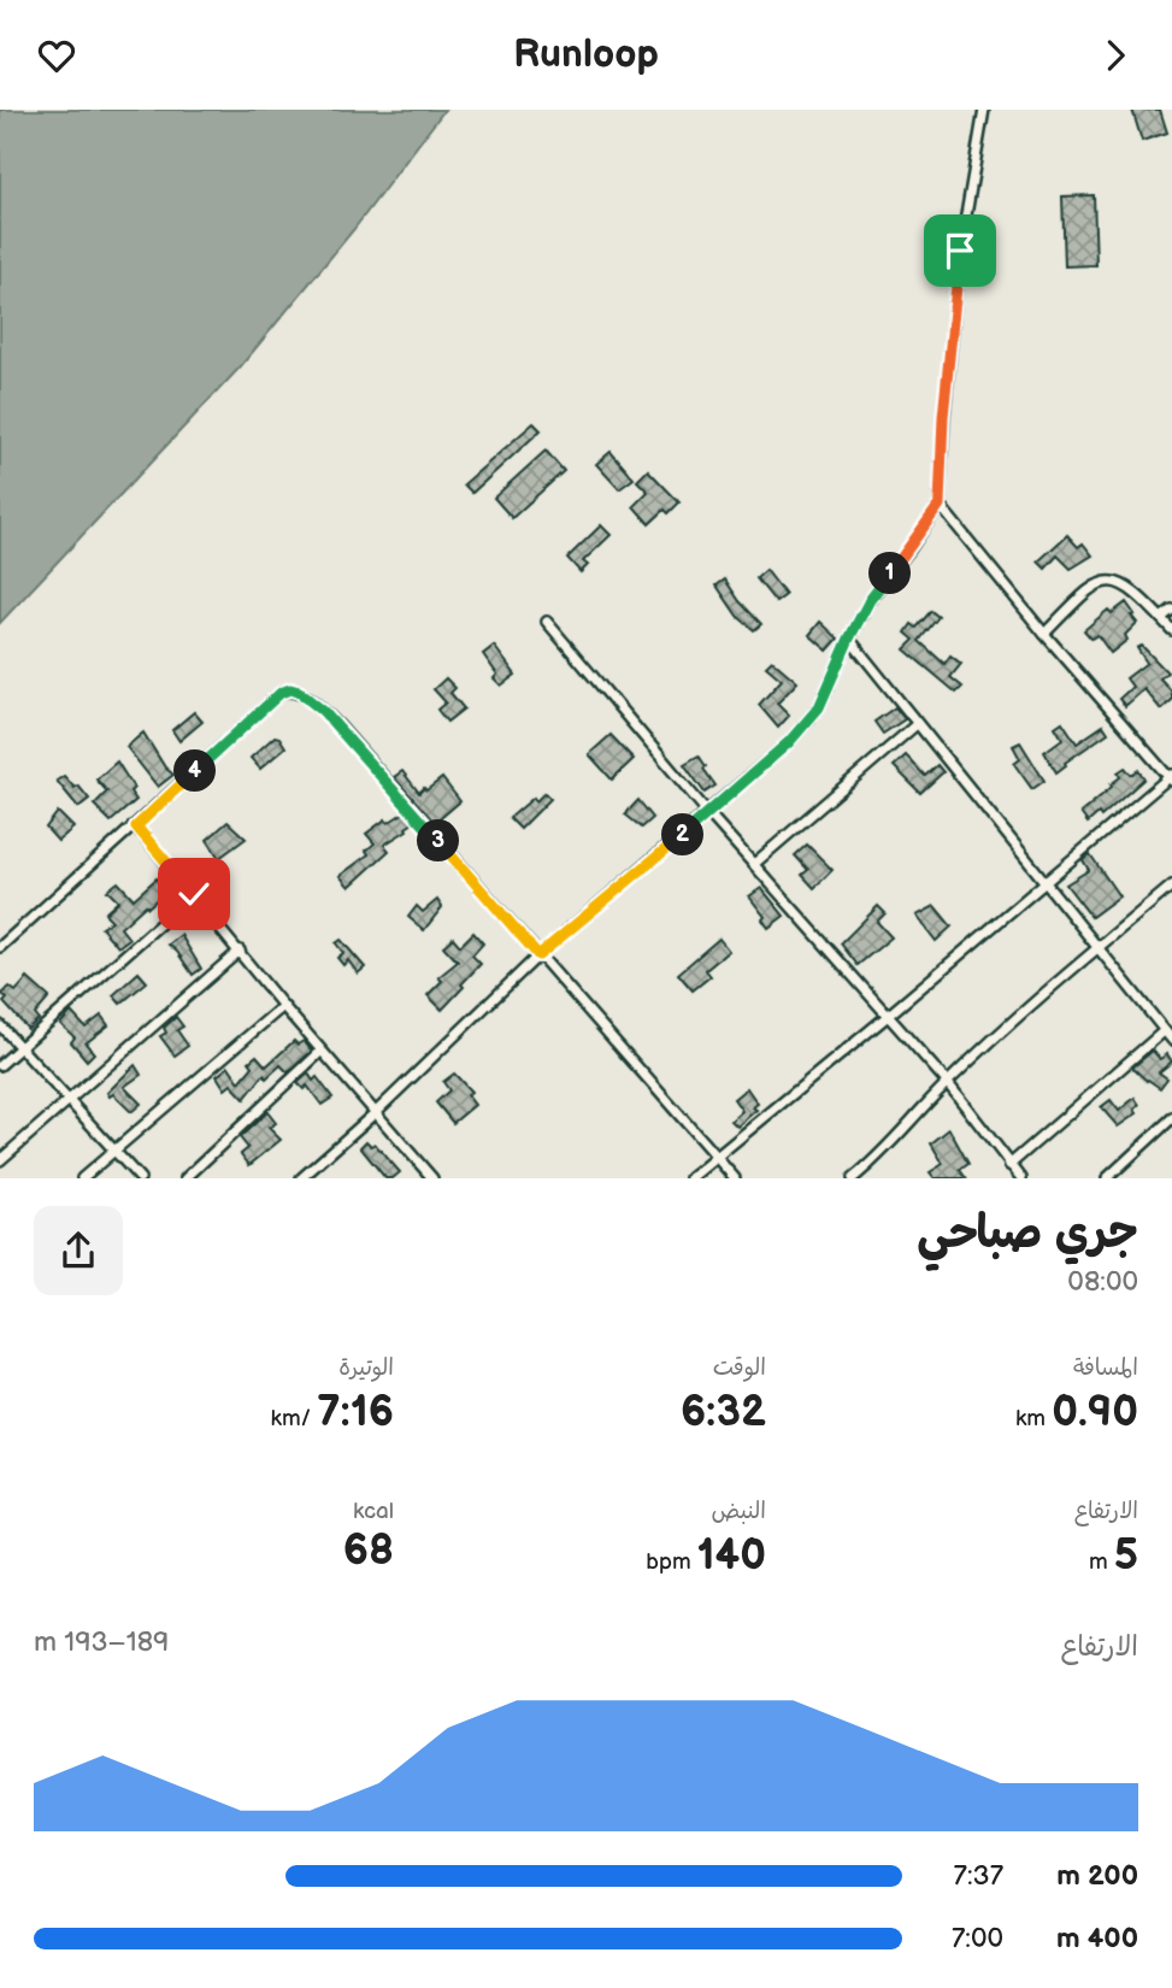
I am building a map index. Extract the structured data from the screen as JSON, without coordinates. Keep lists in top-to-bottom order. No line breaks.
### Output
{"page":{"header":"Runloop","pins":["1","4","2","3"],"heading":["جري صباحي","08:00"],"stats":[["المسافة","0.90 km"],["الوقت","6:32"],["الوتيرة","7:16 /km"],["الارتفاع","5 m"],["النبض","140 bpm"],["kcal","68"]],"chart":["الارتفاع","189–193 m"],"list":[{"name":"200 m","note":"7:37"},{"name":"400 m","note":"7:00"}]}}
